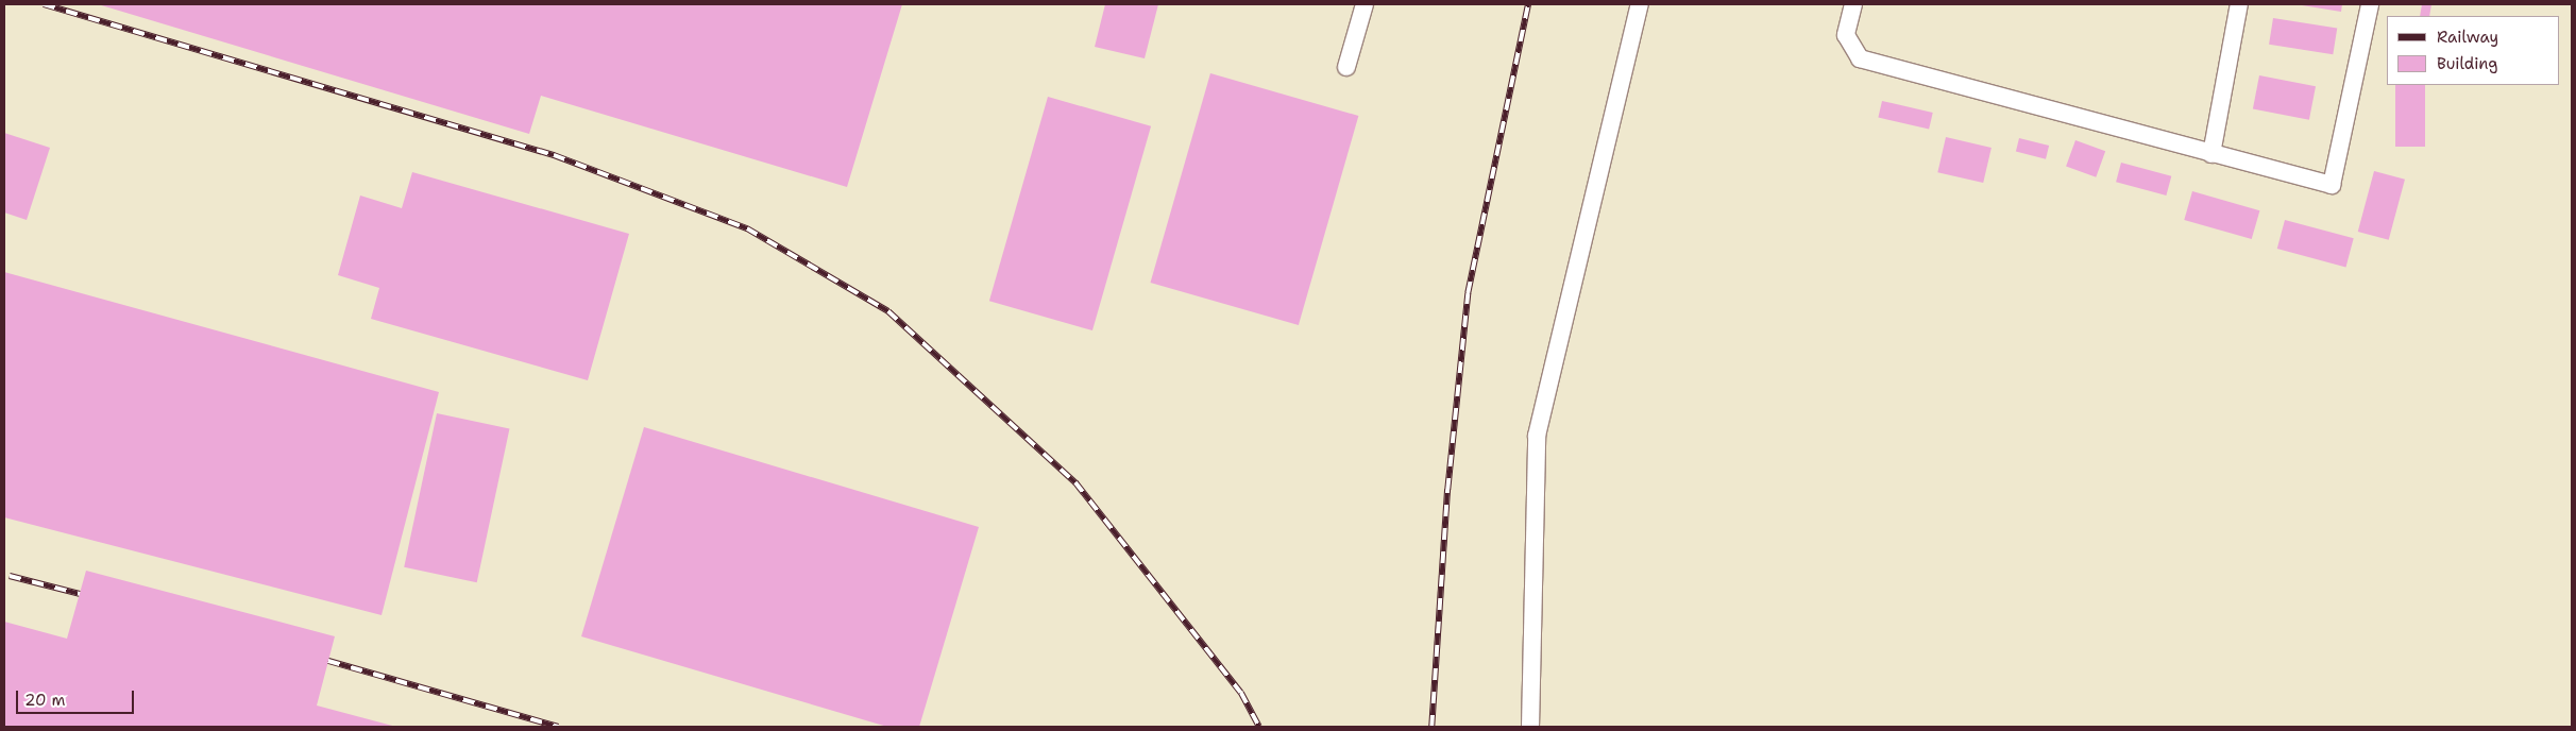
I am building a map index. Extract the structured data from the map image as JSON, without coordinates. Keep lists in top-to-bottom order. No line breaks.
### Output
{"legend":["Railway","Building"],"scale_bar":"20 m"}
